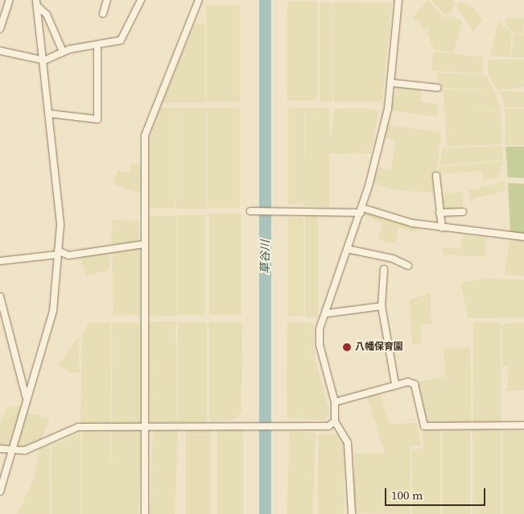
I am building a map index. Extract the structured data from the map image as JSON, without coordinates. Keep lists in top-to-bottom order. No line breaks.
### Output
{"water":["草谷川"],"places":["八幡保育園"],"scale_bar":"100 m"}
